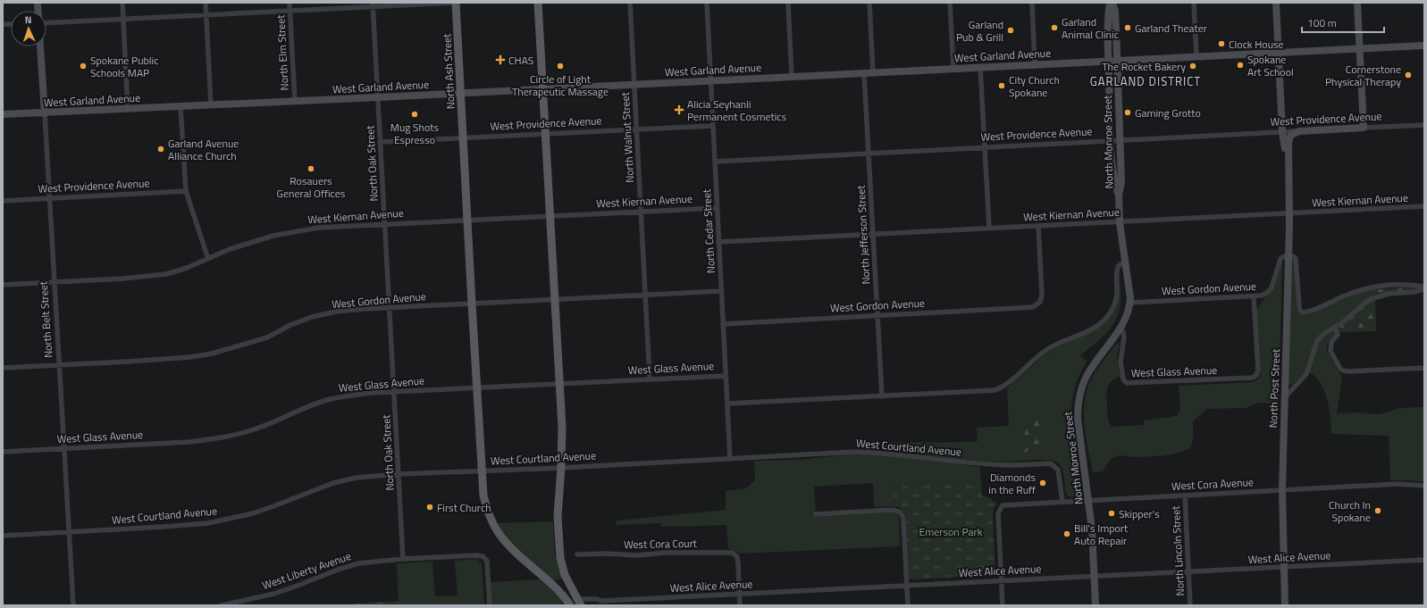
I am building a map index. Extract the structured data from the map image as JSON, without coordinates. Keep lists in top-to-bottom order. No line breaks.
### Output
{"streets":{"main road":["North Ash Street"],"street":["North Elm Street","West Garland Avenue","West Providence Avenue","North Walnut Street","North Monroe Street","North Oak Street","West Kiernan Avenue","North Cedar Street","North Jefferson Street","West Gordon Avenue","North Belt Street","West Glass Avenue","North Post Street","West Courtland Avenue","West Cora Avenue","West Cora Court","North Lincoln Street","West Alice Avenue","West Liberty Avenue"]},"crossings":[["North Elm Street","West Garland Avenue"],["West Garland Avenue","North Ash Street"],["West Garland Avenue","North Walnut Street"],["West Garland Avenue","North Monroe Street"],["West Garland Avenue","North Oak Street"],["West Garland Avenue","North Cedar Street"],["West Garland Avenue","North Jefferson Street"],["West Garland Avenue","North Belt Street"],["West Garland Avenue","North Post Street"],["North Ash Street","West Providence Avenue"],["North Ash Street","West Kiernan Avenue"],["North Ash Street","West Gordon Avenue"],["North Ash Street","West Glass Avenue"],["North Ash Street","West Courtland Avenue"],["West Providence Avenue","North Walnut Street"],["West Providence Avenue","North Monroe Street"],["West Providence Avenue","North Oak Street"],["West Providence Avenue","North Cedar Street"],["West Providence Avenue","North Jefferson Street"],["West Providence Avenue","North Belt Street"],["West Providence Avenue","North Post Street"],["North Walnut Street","West Kiernan Avenue"],["North Walnut Street","West Gordon Avenue"],["North Walnut Street","West Glass Avenue"],["North Monroe Street","West Kiernan Avenue"],["North Monroe Street","West Gordon Avenue"],["North Monroe Street","West Glass Avenue"],["North Monroe Street","West Cora Avenue"],["North Monroe Street","West Alice Avenue"],["North Oak Street","West Kiernan Avenue"],["North Oak Street","West Gordon Avenue"],["North Oak Street","West Glass Avenue"],["North Oak Street","West Courtland Avenue"],["North Oak Street","West Liberty Avenue"],["West Kiernan Avenue","North Cedar Street"],["West Kiernan Avenue","North Jefferson Street"],["West Kiernan Avenue","West Gordon Avenue"],["West Kiernan Avenue","North Belt Street"],["West Kiernan Avenue","North Post Street"],["North Cedar Street","West Gordon Avenue"],["North Cedar Street","West Glass Avenue"],["North Cedar Street","West Courtland Avenue"],["North Jefferson Street","West Gordon Avenue"],["West Gordon Avenue","North Belt Street"],["West Gordon Avenue","North Post Street"],["North Belt Street","West Glass Avenue"],["North Belt Street","West Courtland Avenue"],["West Glass Avenue","North Post Street"],["North Post Street","West Cora Avenue"],["North Post Street","West Alice Avenue"],["West Courtland Avenue","West Cora Avenue"],["West Cora Avenue","North Lincoln Street"],["West Cora Avenue","West Alice Avenue"],["West Cora Court","West Alice Avenue"],["North Lincoln Street","West Alice Avenue"]],"districts":["GARLAND DISTRICT"],"parks":["Emerson Park"],"places":{"other":["Garland Animal Clinic","Garland Theater","Garland Pub & Grill","Clock House","Spokane Art School","Spokane Public Schools MAP","Circle of Light Therapeutic Massage","The Rocket Bakery","Cornerstone Physical Therapy","City Church Spokane","Gaming Grotto","Mug Shots Espresso","Garland Avenue Alliance Church","Rosauers General Offices","Diamonds in the Ruff","First Church","Church In Spokane","Skipper's","Bill's Import Auto Repair"],"health":["CHAS","Alicia Seyhanli Permanent Cosmetics"]},"scale_bar":"100 m","north":"top"}
